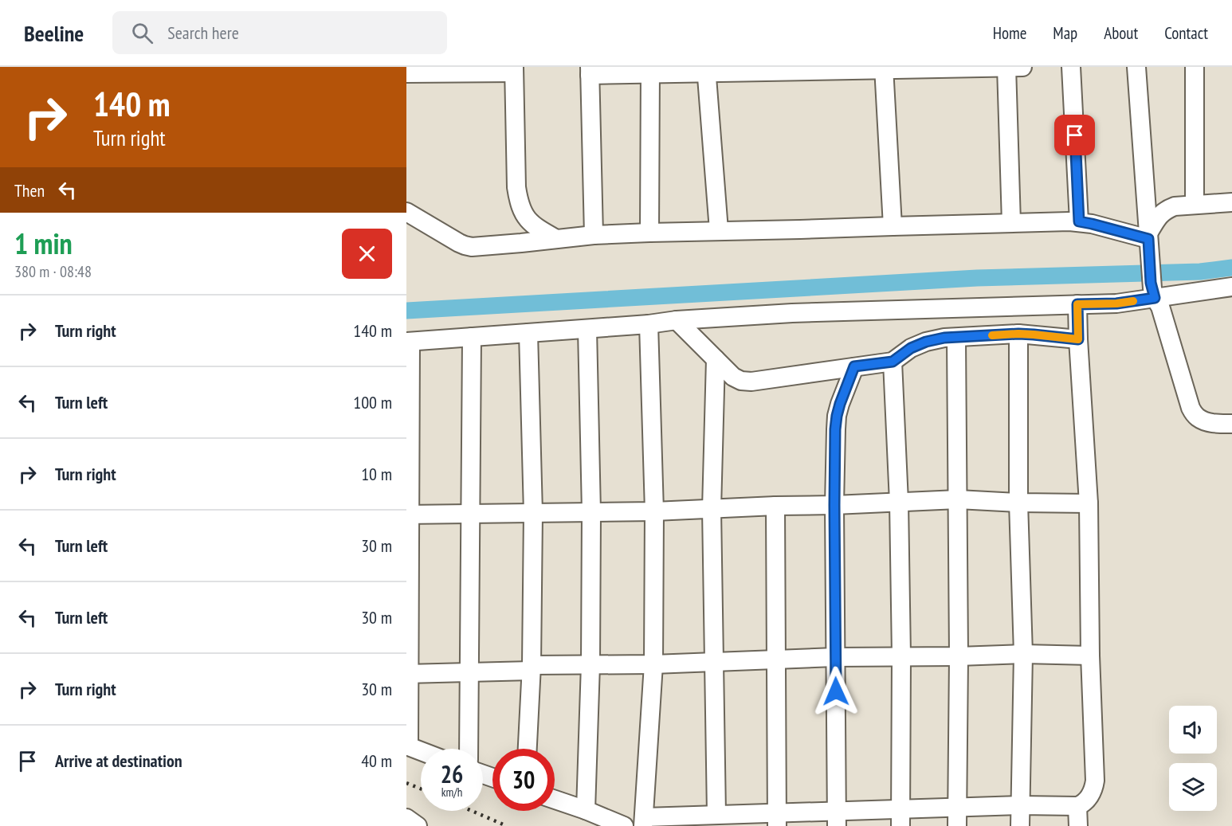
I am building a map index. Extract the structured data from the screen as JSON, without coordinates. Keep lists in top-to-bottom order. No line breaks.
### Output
{"page":{"header":"Beeline","search":"Search here","nav":["Home","Map","About","Contact"],"turn":["140 m","Turn right"],"then":"Then","heading":["1 min","380 m · 08:48"],"list":[{"name":"Turn right","value":"140 m"},{"name":"Turn left","value":"100 m"},{"name":"Turn right","value":"10 m"},{"name":"Turn left","value":"30 m"},{"name":"Turn left","value":"30 m"},{"name":"Turn right","value":"30 m"},{"name":"Arrive at destination","value":"40 m"}],"speed":"26 km/h","limit":"30"}}
